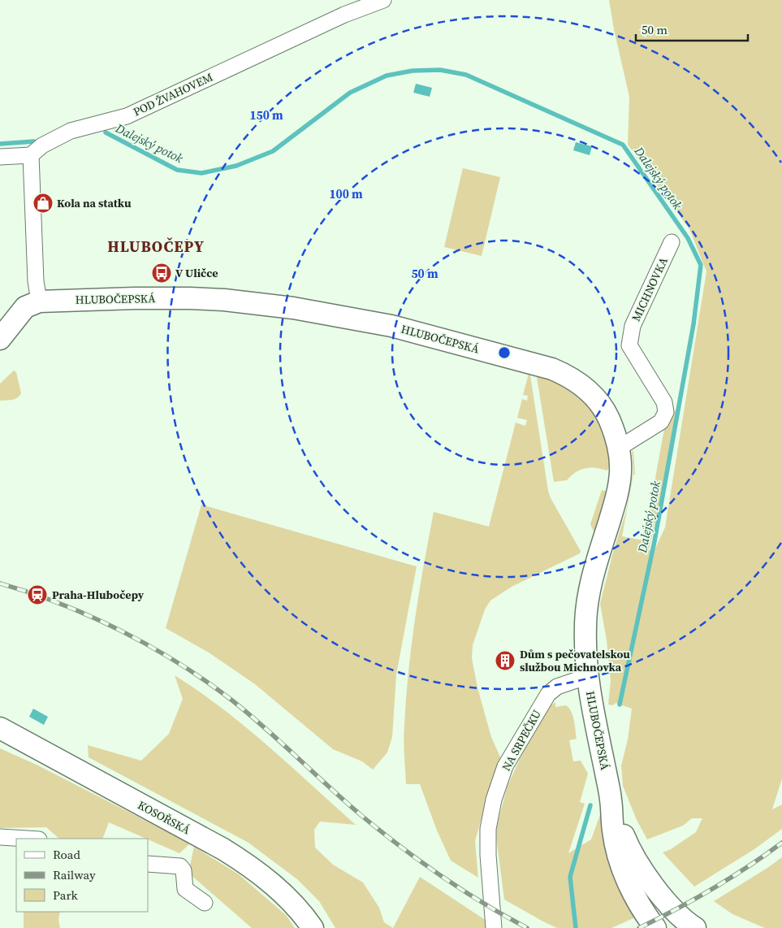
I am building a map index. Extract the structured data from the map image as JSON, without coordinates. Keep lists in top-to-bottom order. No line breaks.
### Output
{"streets":{"street":["POD ŽVAHOVEM","MICHNOVKA","HLUBOČEPSKÁ","NA SRPEČKU","KOSOŘSKÁ"]},"crossings":[["MICHNOVKA","HLUBOČEPSKÁ"],["HLUBOČEPSKÁ","NA SRPEČKU"]],"districts":["HLUBOČEPY"],"water":["Dalejský potok"],"places":{"shop":["Kola na statku"],"bus stop":["V Uličce"],"station":["Praha-Hlubočepy"],"building":["Dům s pečovatelskou službou Michnovka"]},"legend":["Road","Railway","Park"],"scale_bar":"50 m","rings":["150 m","100 m","50 m"]}
